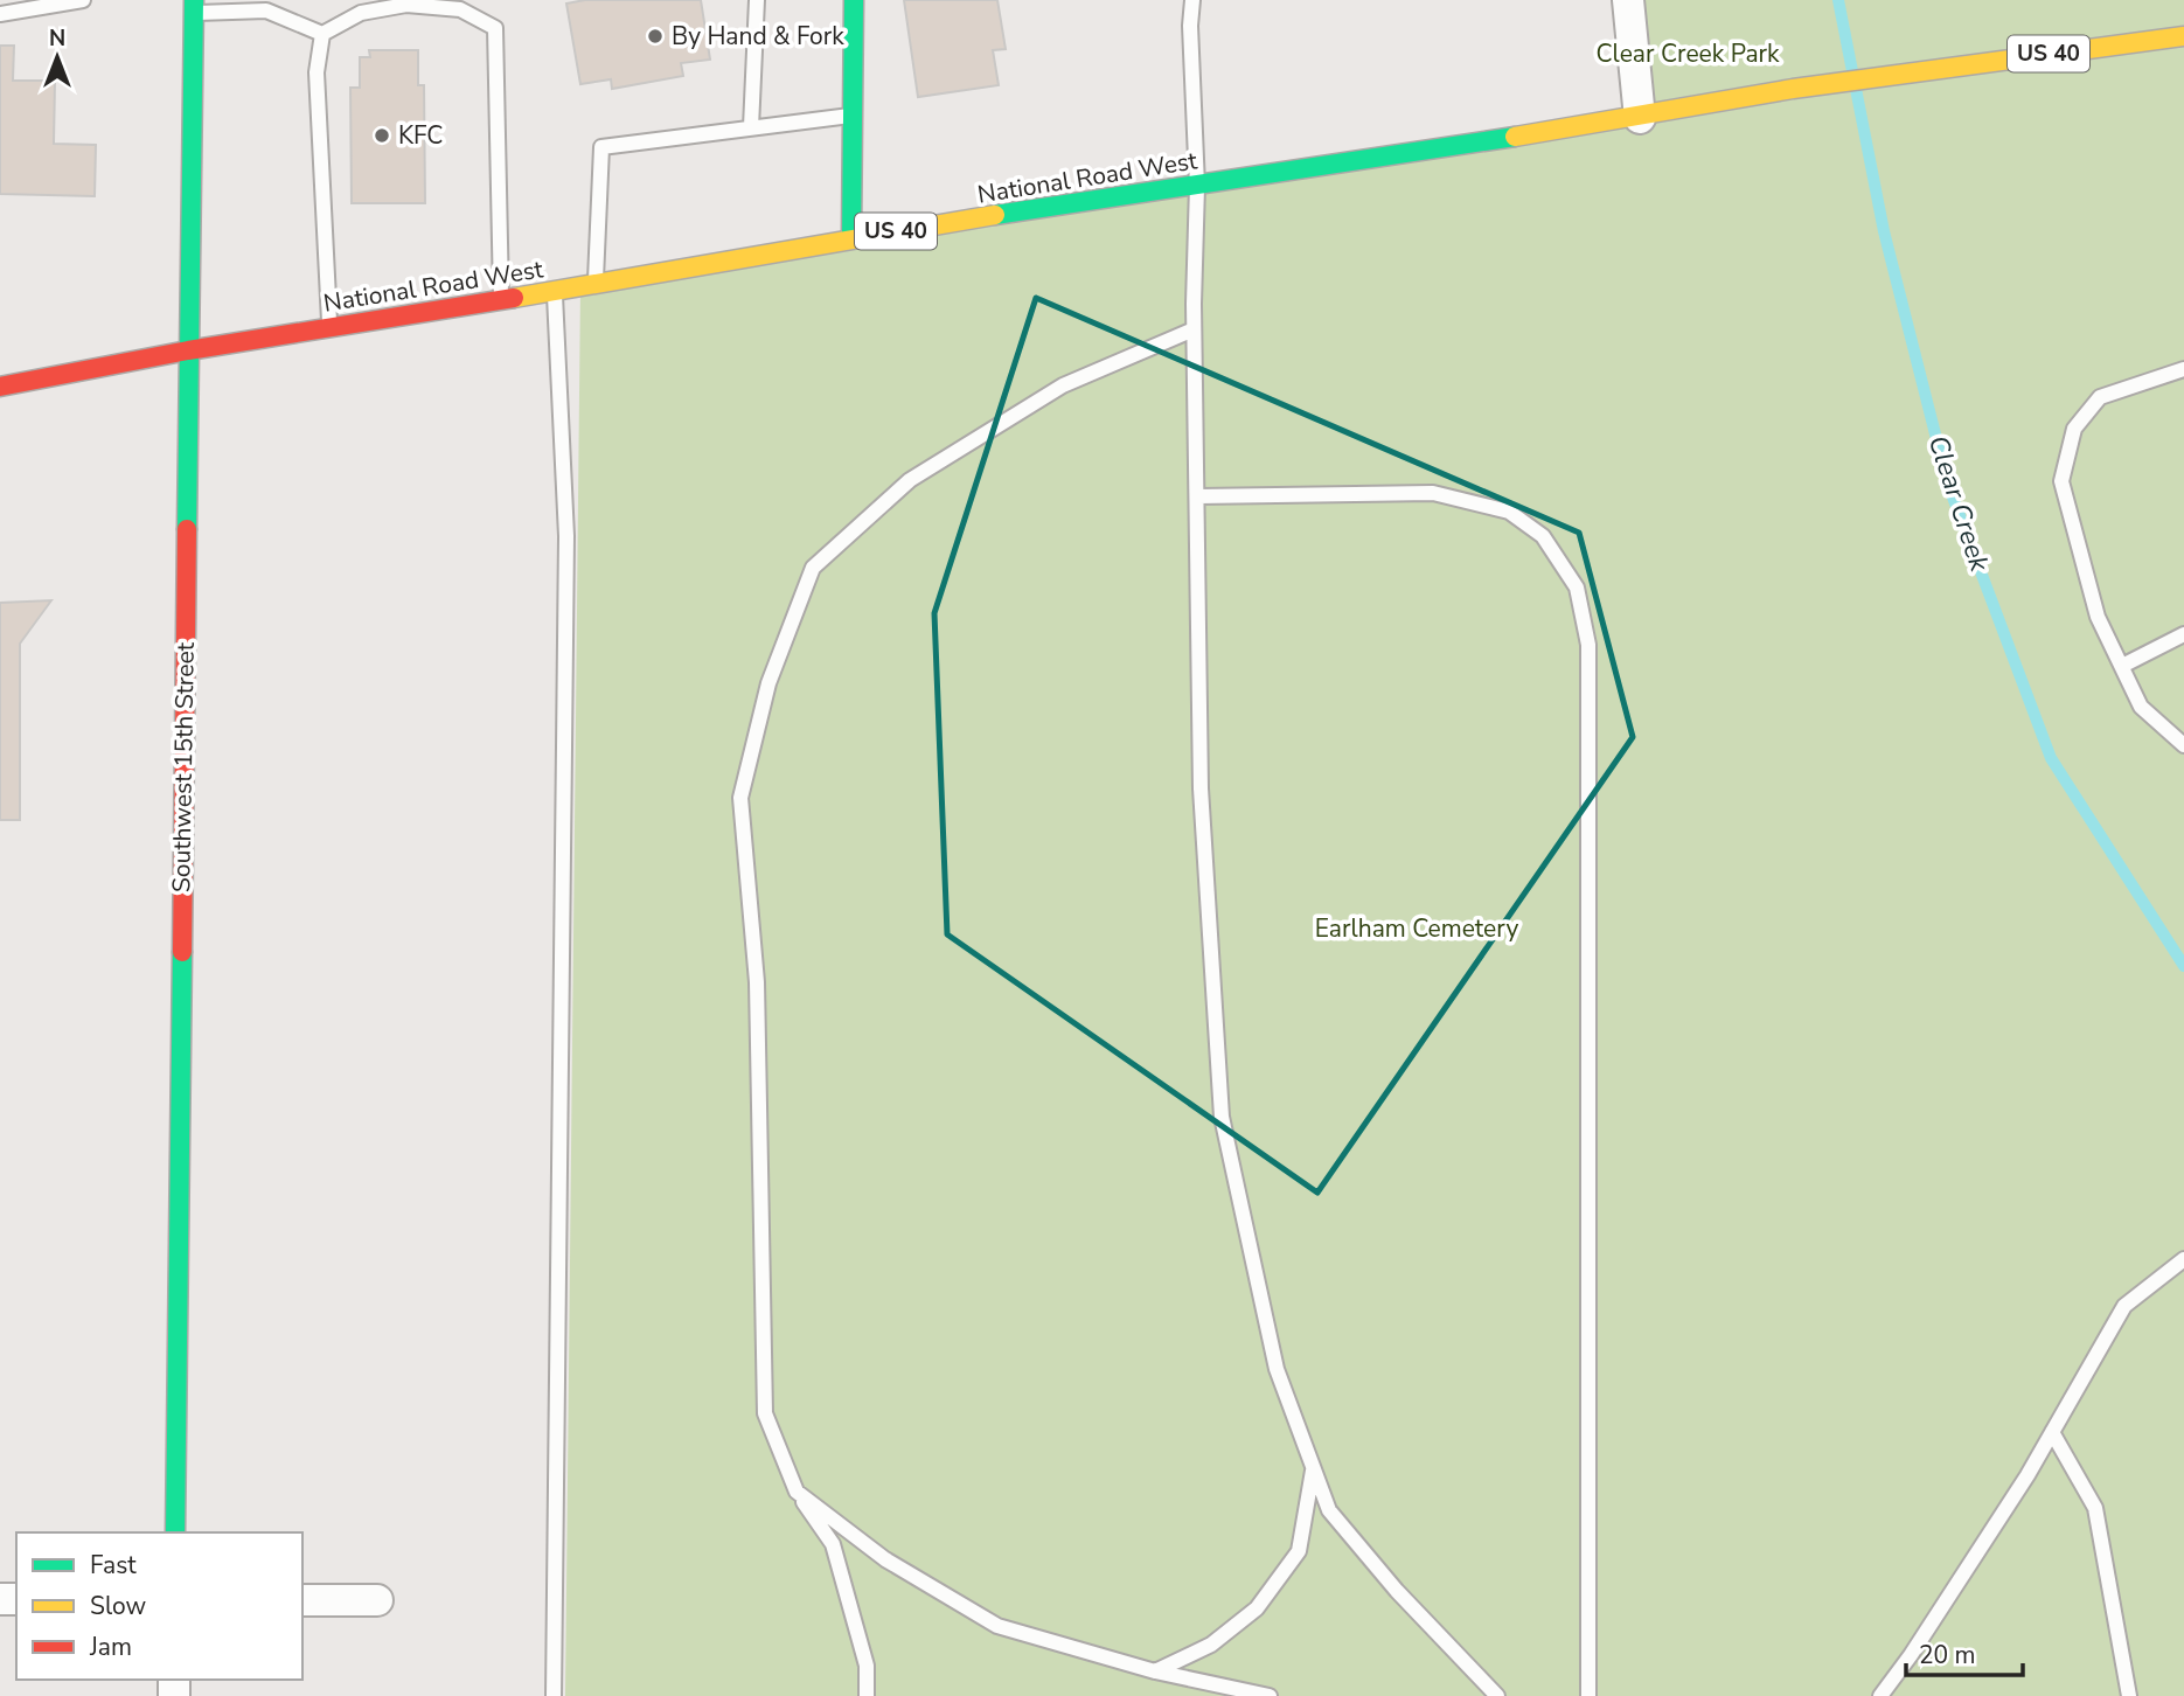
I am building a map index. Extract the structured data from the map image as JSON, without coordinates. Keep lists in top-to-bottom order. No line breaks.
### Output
{"streets":{"main road":["US 40","National Road West","Southwest 15th Street"]},"crossings":[["National Road West","Southwest 15th Street"]],"water":["Clear Creek"],"parks":["Clear Creek Park","Earlham Cemetery"],"places":["By Hand & Fork","KFC"],"legend":["Fast","Slow","Jam"],"scale_bar":"20 m","north":"top"}
